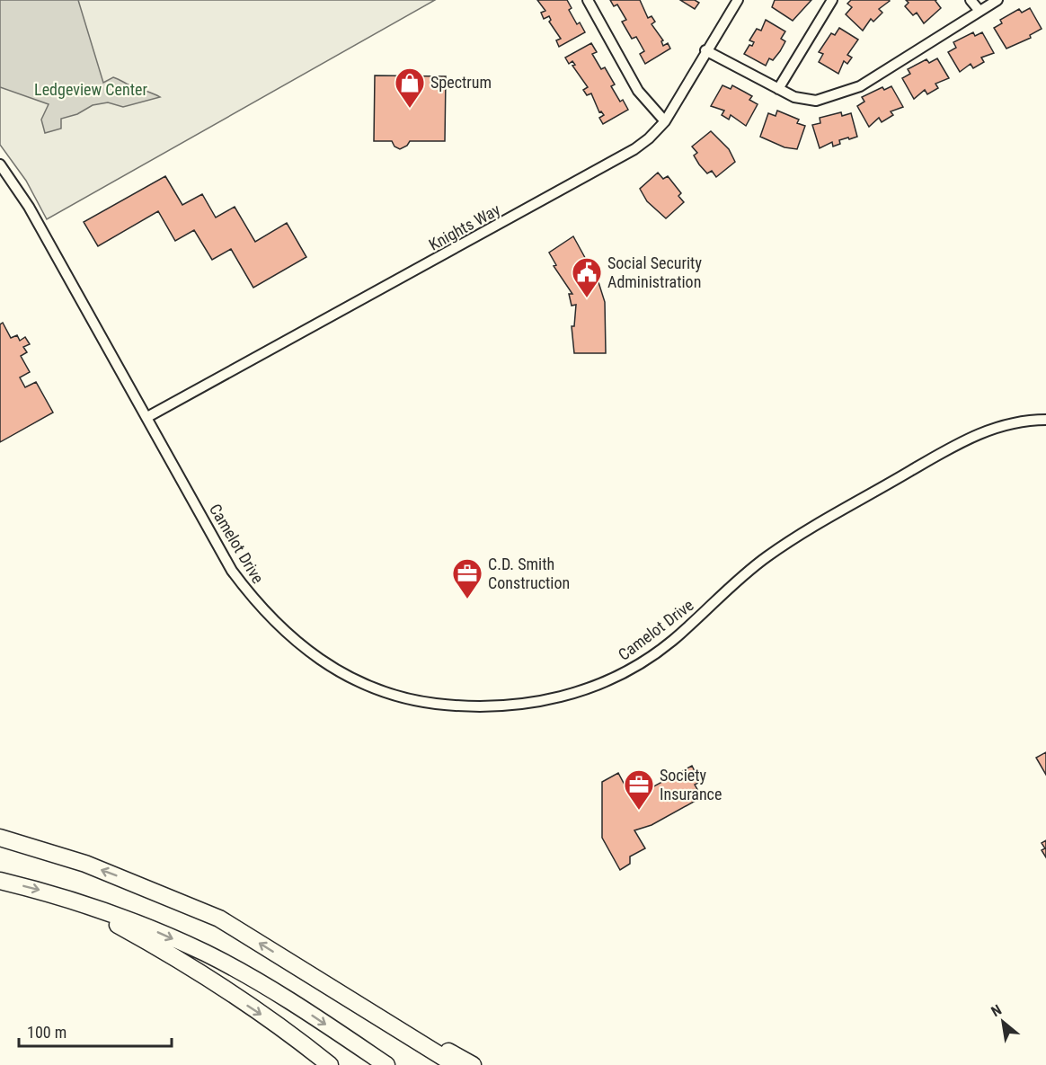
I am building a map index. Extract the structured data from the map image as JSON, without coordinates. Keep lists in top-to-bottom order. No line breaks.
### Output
{"streets":{"street":["Knights Way","Camelot Drive"]},"crossings":[["Knights Way","Camelot Drive"]],"parks":["Ledgeview Center"],"places":{"shop":["Spectrum"],"public building":["Social Security Administration"],"office":["C.D. Smith Construction","Society Insurance"]},"scale_bar":"100 m","north":"top left"}
